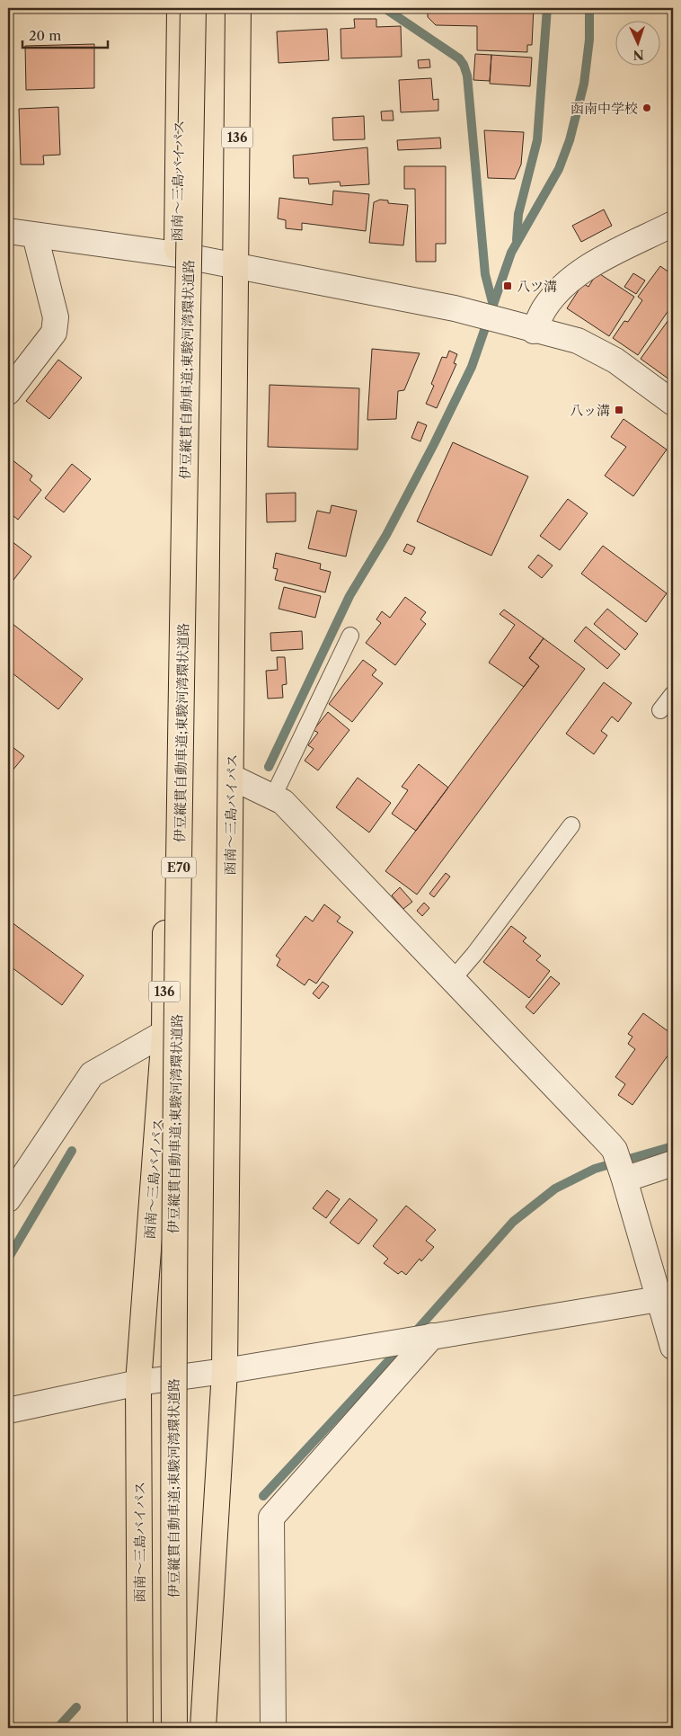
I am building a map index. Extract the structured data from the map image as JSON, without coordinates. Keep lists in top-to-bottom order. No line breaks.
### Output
{"streets":{"highway":["136","函南～三島バイパス","伊豆縦貫自動車道;東駿河湾環状道路","E70"]},"places":{"other":["函南中学校"],"transit":["八ツ溝","八ッ溝"]},"scale_bar":"20 m","north":"bottom"}
